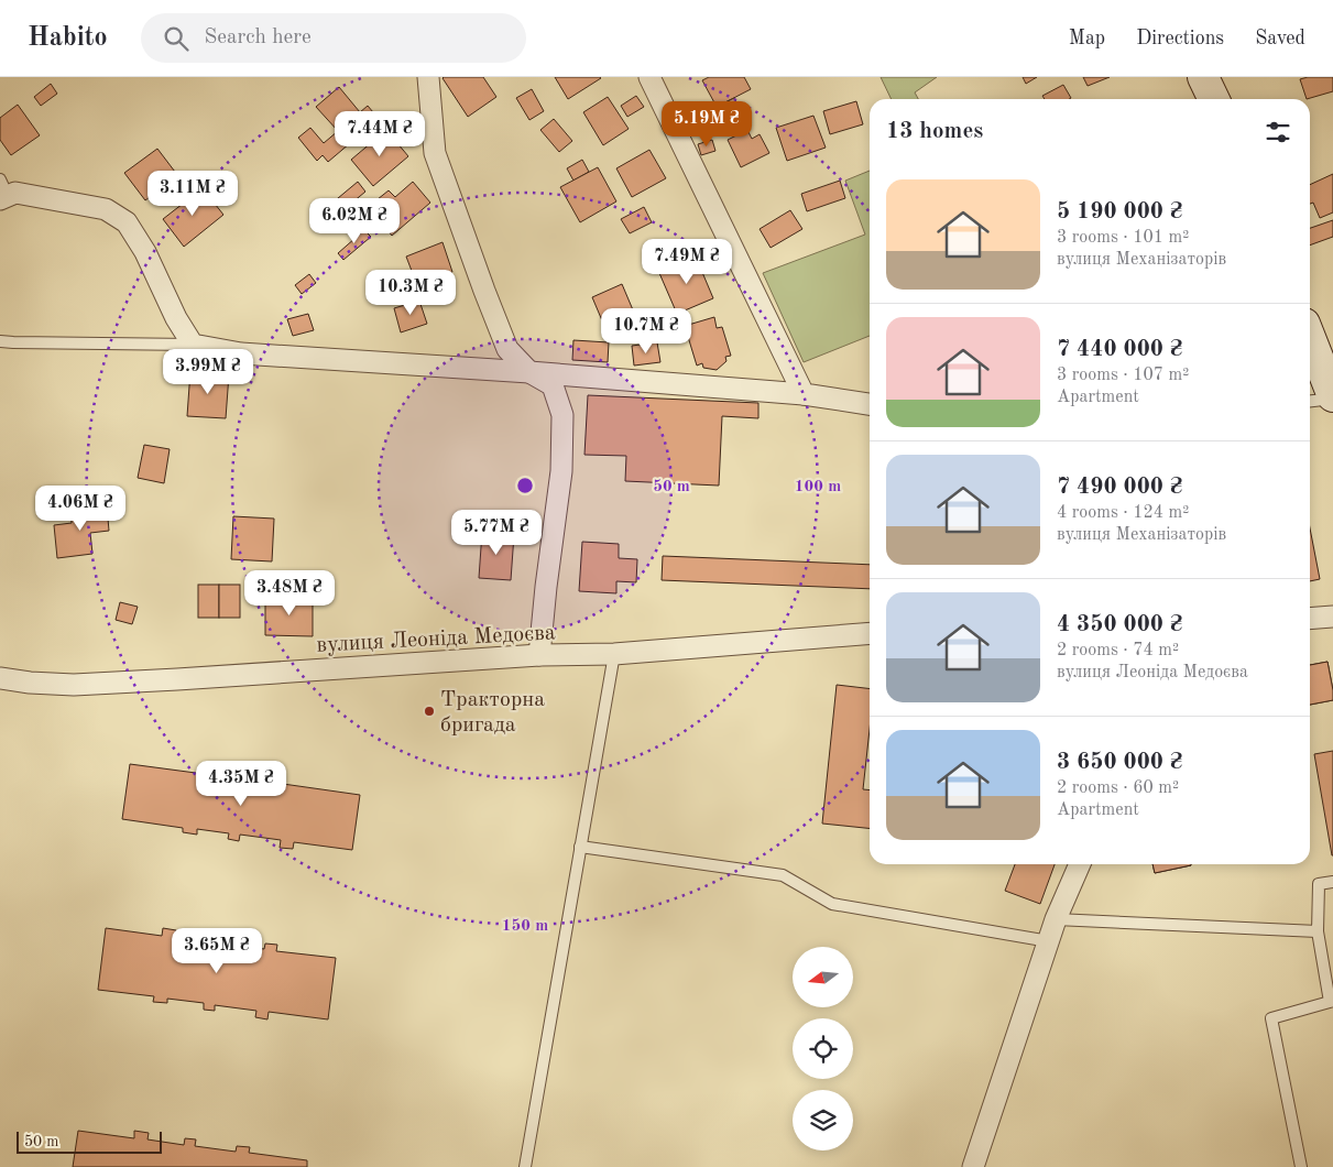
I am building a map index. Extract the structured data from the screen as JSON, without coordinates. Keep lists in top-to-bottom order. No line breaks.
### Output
{"streets":{"street":["вулиця Леоніда Медоєва"]},"places":["Тракторна бригада"],"scale_bar":"50 m","north":"left","page":{"header":"Habito","search":"Search here","nav":["Map","Directions","Saved"],"heading":"13 homes","price":["5.19M ₴","7.44M ₴","3.11M ₴","6.02M ₴","7.49M ₴","10.3M ₴","10.7M ₴","3.99M ₴","4.06M ₴","5.77M ₴","3.48M ₴","4.35M ₴","3.65M ₴"],"list":[{"name":"5 190 000 ₴","note":"3 rooms · 101 m² · вулиця Механізаторів"},{"name":"7 440 000 ₴","note":"3 rooms · 107 m² · Apartment"},{"name":"7 490 000 ₴","note":"4 rooms · 124 m² · вулиця Механізаторів"},{"name":"4 350 000 ₴","note":"2 rooms · 74 m² · вулиця Леоніда Медоєва"},{"name":"3 650 000 ₴","note":"2 rooms · 60 m² · Apartment"}],"scale":"50 m"},"rings":["50 m","100 m","150 m"]}
